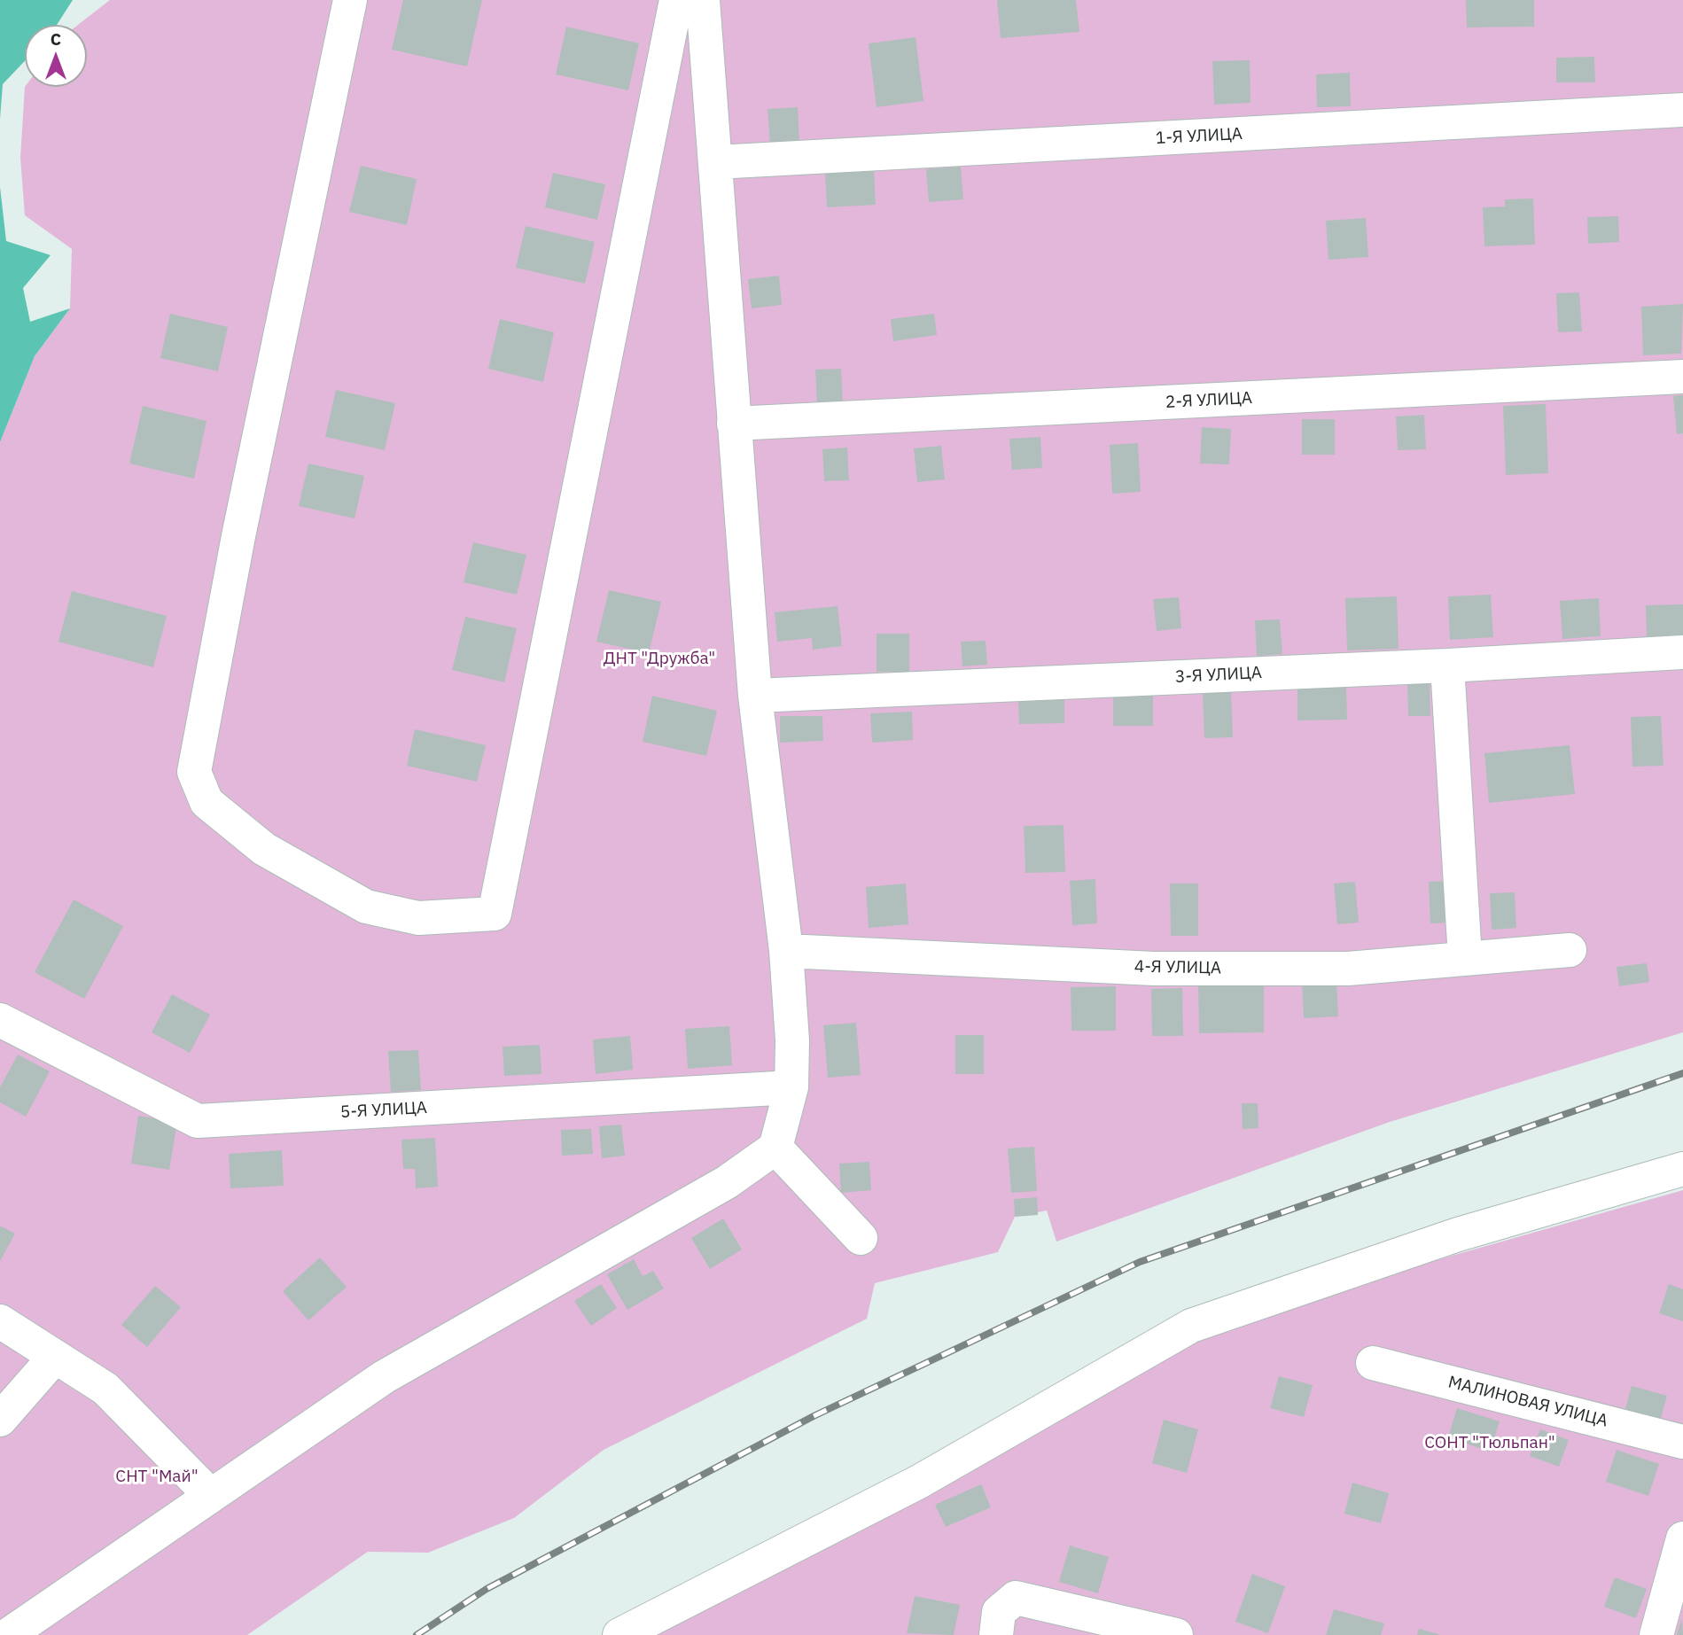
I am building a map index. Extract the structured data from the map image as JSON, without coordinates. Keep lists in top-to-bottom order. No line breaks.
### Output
{"streets":{"street":["1-Я УЛИЦА","2-Я УЛИЦА","3-Я УЛИЦА","4-Я УЛИЦА","5-Я УЛИЦА","МАЛИНОВАЯ УЛИЦА"]},"parks":["ДНТ \"Дружба\"","СОНТ \"Тюльпан\"","СНТ \"Май\""],"north":"top"}
